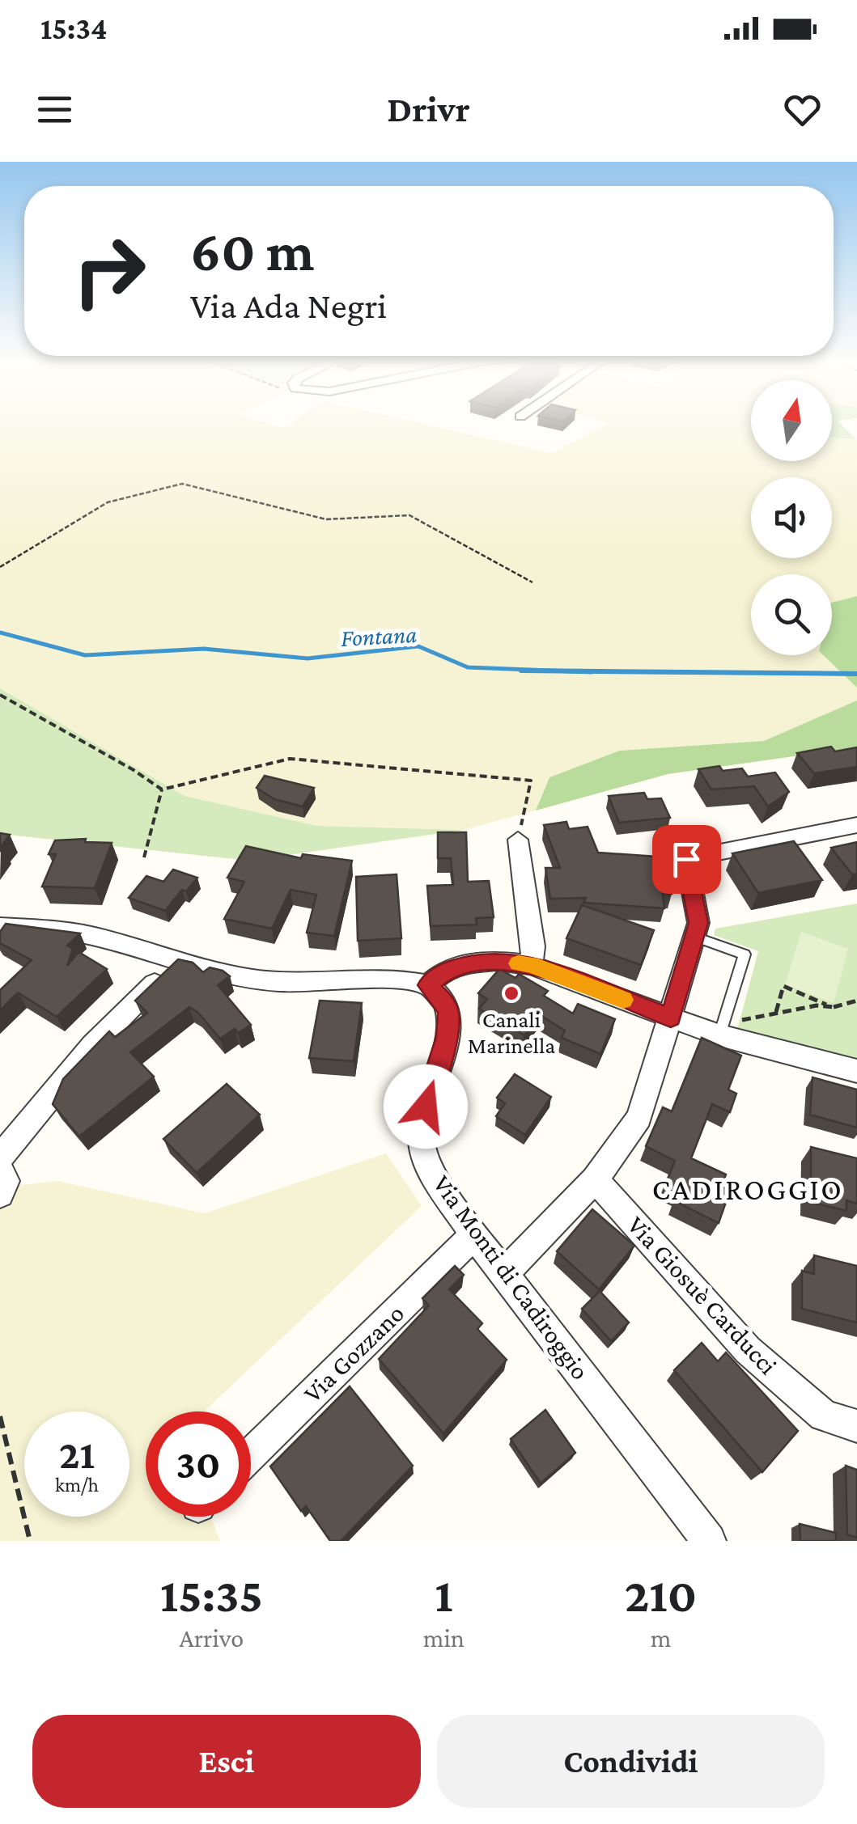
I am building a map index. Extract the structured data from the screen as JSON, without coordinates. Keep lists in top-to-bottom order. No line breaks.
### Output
{"streets":{"street":["Via Monti di Cadiroggio","Via Giosuè Carducci","Via Gozzano"]},"crossings":[["Via Monti di Cadiroggio","Via Gozzano"]],"districts":["CADIROGGIO"],"water":["Fontana"],"places":["Canali Marinella"],"north":"top","page":{"status":"15:34","header":"Drivr","turn":["60 m","Via Ada Negri"],"speed":"21 km/h","limit":"30","eta":["15:35","Arrivo","1","min","210","m"],"buttons":["Esci","Condividi"]}}
